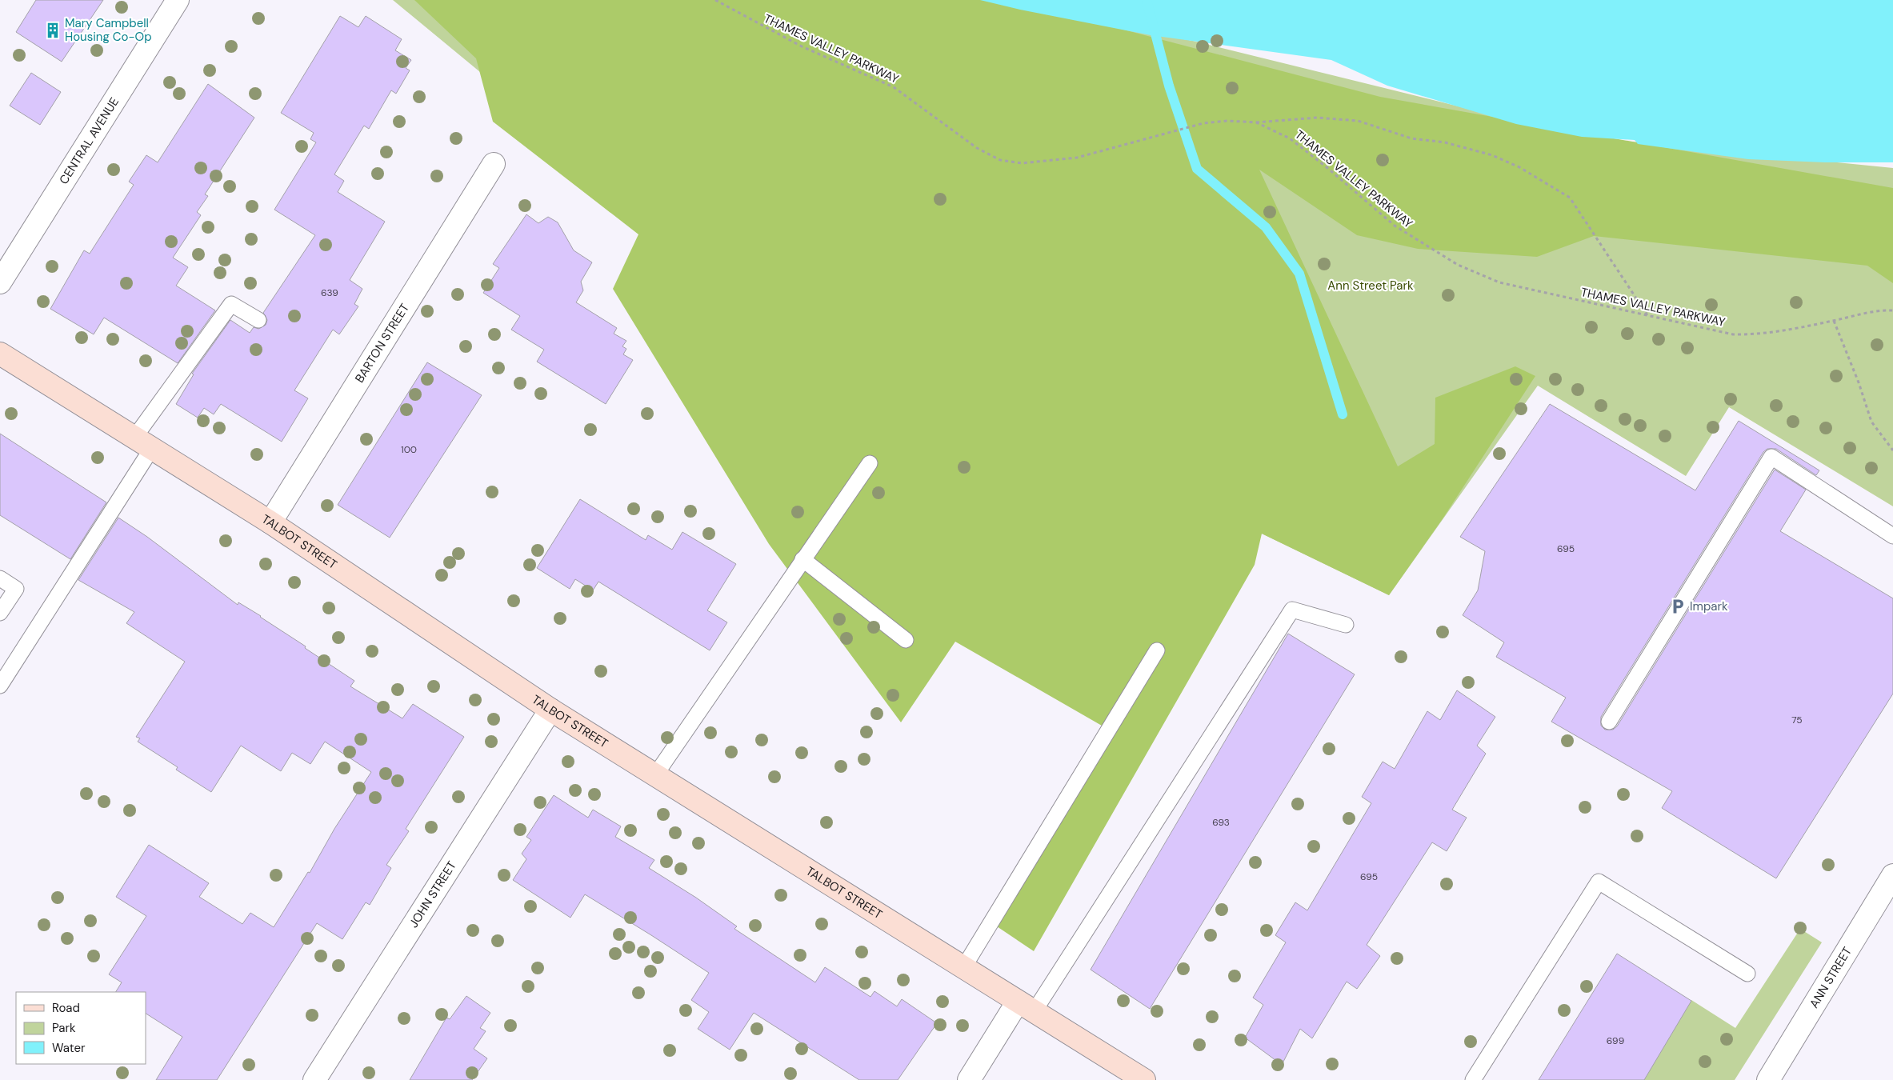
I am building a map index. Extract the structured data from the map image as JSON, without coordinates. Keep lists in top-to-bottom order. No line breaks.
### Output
{"streets":{"street":["CENTRAL AVENUE","BARTON STREET","TALBOT STREET","JOHN STREET","ANN STREET"],"path":["THAMES VALLEY PARKWAY"]},"crossings":[["BARTON STREET","TALBOT STREET"],["TALBOT STREET","JOHN STREET"]],"parks":["Ann Street Park"],"places":{"building":["Mary Campbell Housing Co-Op"],"parking":["Impark"]},"house_numbers":["639","100","695","75","693","695","699"],"legend":["Road","Park","Water"]}
